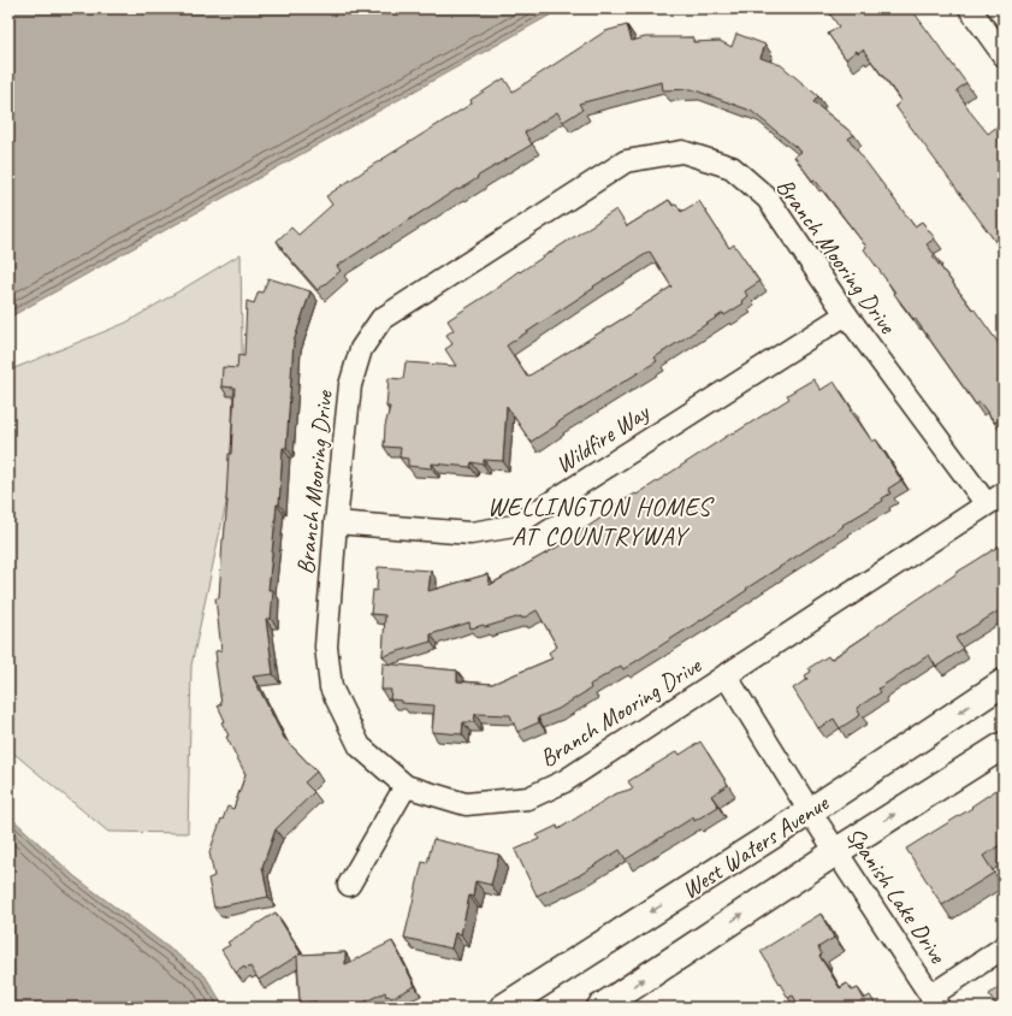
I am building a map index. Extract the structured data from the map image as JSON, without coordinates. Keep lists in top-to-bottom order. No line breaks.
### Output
{"streets":{"street":["Branch Mooring Drive","Wildfire Way","West Waters Avenue","Spanish Lake Drive"]},"crossings":[["Branch Mooring Drive","Wildfire Way"],["Branch Mooring Drive","Spanish Lake Drive"],["West Waters Avenue","Spanish Lake Drive"]],"districts":["WELLINGTON HOMES AT COUNTRYWAY"]}
